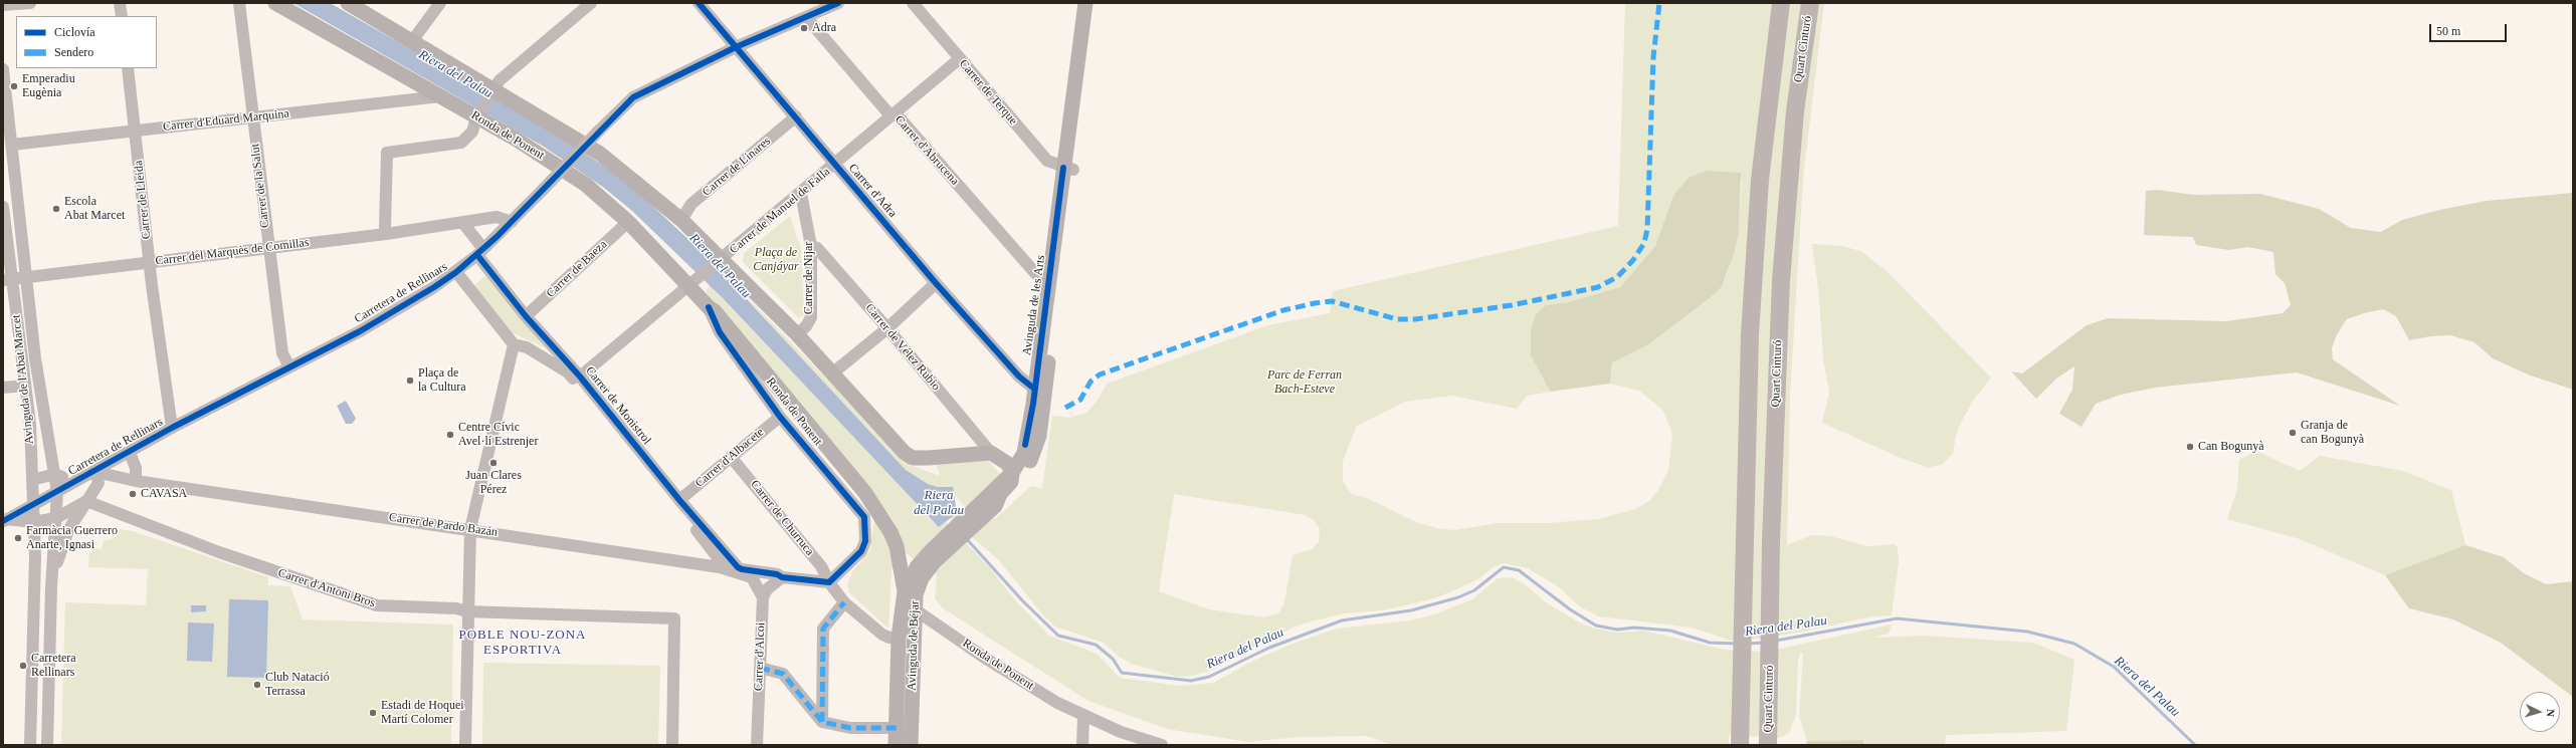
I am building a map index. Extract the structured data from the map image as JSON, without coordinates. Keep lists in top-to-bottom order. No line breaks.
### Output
{"streets":{"highway":["Quart Cinturó"],"main road":["Ronda de Ponent","Avinguda de les Arts","Avinguda de Béjar"],"street":["Carrer de Terque","Carrer d'Eduard Marquina","Carrer d'Abrucena","Carrer de Linares","Carrer de la Salut","Carrer d'Adra","Carrer de Lleida","Carrer de Manuel de Falla","Carrer del Marquès de Comillas","Carrer de Baeza","Carrer de Nijar","Carretera de Rellinars","Carrer de Vélez Rubio","Avinguda de l'Abat Marcet","Carrer de Monistrol","Carrer d'Albacete","Carrer de Churruca","Carrer de Pardo Bazán","Carrer d'Antoni Bros","Carrer d'Alcoi"]},"crossings":[["Carrer de Terque","Carrer de Manuel de Falla"],["Carrer de Terque","Avinguda de les Arts"],["Carrer d'Eduard Marquina","Ronda de Ponent"],["Carrer d'Eduard Marquina","Carrer de la Salut"],["Carrer d'Eduard Marquina","Carrer de Lleida"],["Carrer d'Eduard Marquina","Avinguda de l'Abat Marcet"],["Ronda de Ponent","Carrer de Manuel de Falla"],["Ronda de Ponent","Carrer de Baeza"],["Ronda de Ponent","Carrer d'Albacete"],["Ronda de Ponent","Carrer de Churruca"],["Ronda de Ponent","Avinguda de Béjar"],["Carrer d'Abrucena","Carrer de Manuel de Falla"],["Carrer d'Abrucena","Carretera de Rellinars"],["Carrer d'Abrucena","Avinguda de les Arts"],["Carrer de Linares","Carrer d'Adra"],["Carrer de la Salut","Carrer del Marquès de Comillas"],["Carrer de la Salut","Carretera de Rellinars"],["Carrer d'Adra","Carrer de Manuel de Falla"],["Carrer d'Adra","Carretera de Rellinars"],["Carrer d'Adra","Avinguda de les Arts"],["Carrer de Lleida","Carrer del Marquès de Comillas"],["Carrer de Lleida","Carretera de Rellinars"],["Carrer de Manuel de Falla","Carrer de Nijar"],["Carrer de Manuel de Falla","Carrer de Monistrol"],["Carrer del Marquès de Comillas","Carretera de Rellinars"],["Carrer del Marquès de Comillas","Avinguda de l'Abat Marcet"],["Carrer de Baeza","Carrer de Monistrol"],["Carrer de Nijar","Carrer de Vélez Rubio"],["Carretera de Rellinars","Avinguda de l'Abat Marcet"],["Carretera de Rellinars","Carrer de Monistrol"],["Carretera de Rellinars","Carrer de Pardo Bazán"],["Avinguda de les Arts","Carrer de Vélez Rubio"],["Avinguda de l'Abat Marcet","Carrer de Pardo Bazán"],["Avinguda de l'Abat Marcet","Carrer d'Antoni Bros"],["Carrer de Monistrol","Carrer d'Albacete"],["Carrer de Monistrol","Carrer de Pardo Bazán"],["Carrer d'Albacete","Carrer de Churruca"],["Carrer de Churruca","Avinguda de Béjar"],["Carrer de Pardo Bazán","Carrer d'Alcoi"]],"districts":["POBLE NOU-ZONA ESPORTIVA"],"water":["Riera del Palau"],"parks":["Plaça de Canjáyar","Parc de Ferran Bach-Esteve"],"places":["Adra","Emperadiu Eugènia","Escola Abat Marcet","Plaça de la Cultura","Granja de can Bogunyà","Centre Cívic Avel·lí Estrenjer","Can Bogunyà","Juan Clares Pérez","CAVASA","Farmàcia Guerrero Anarte, Ignasi","Carretera Rellinars","Club Natació Terrassa","Estadi de Hoquei Martí Colomer"],"legend":["Ciclovía","Sendero"],"scale_bar":"50 m","north":"right"}
